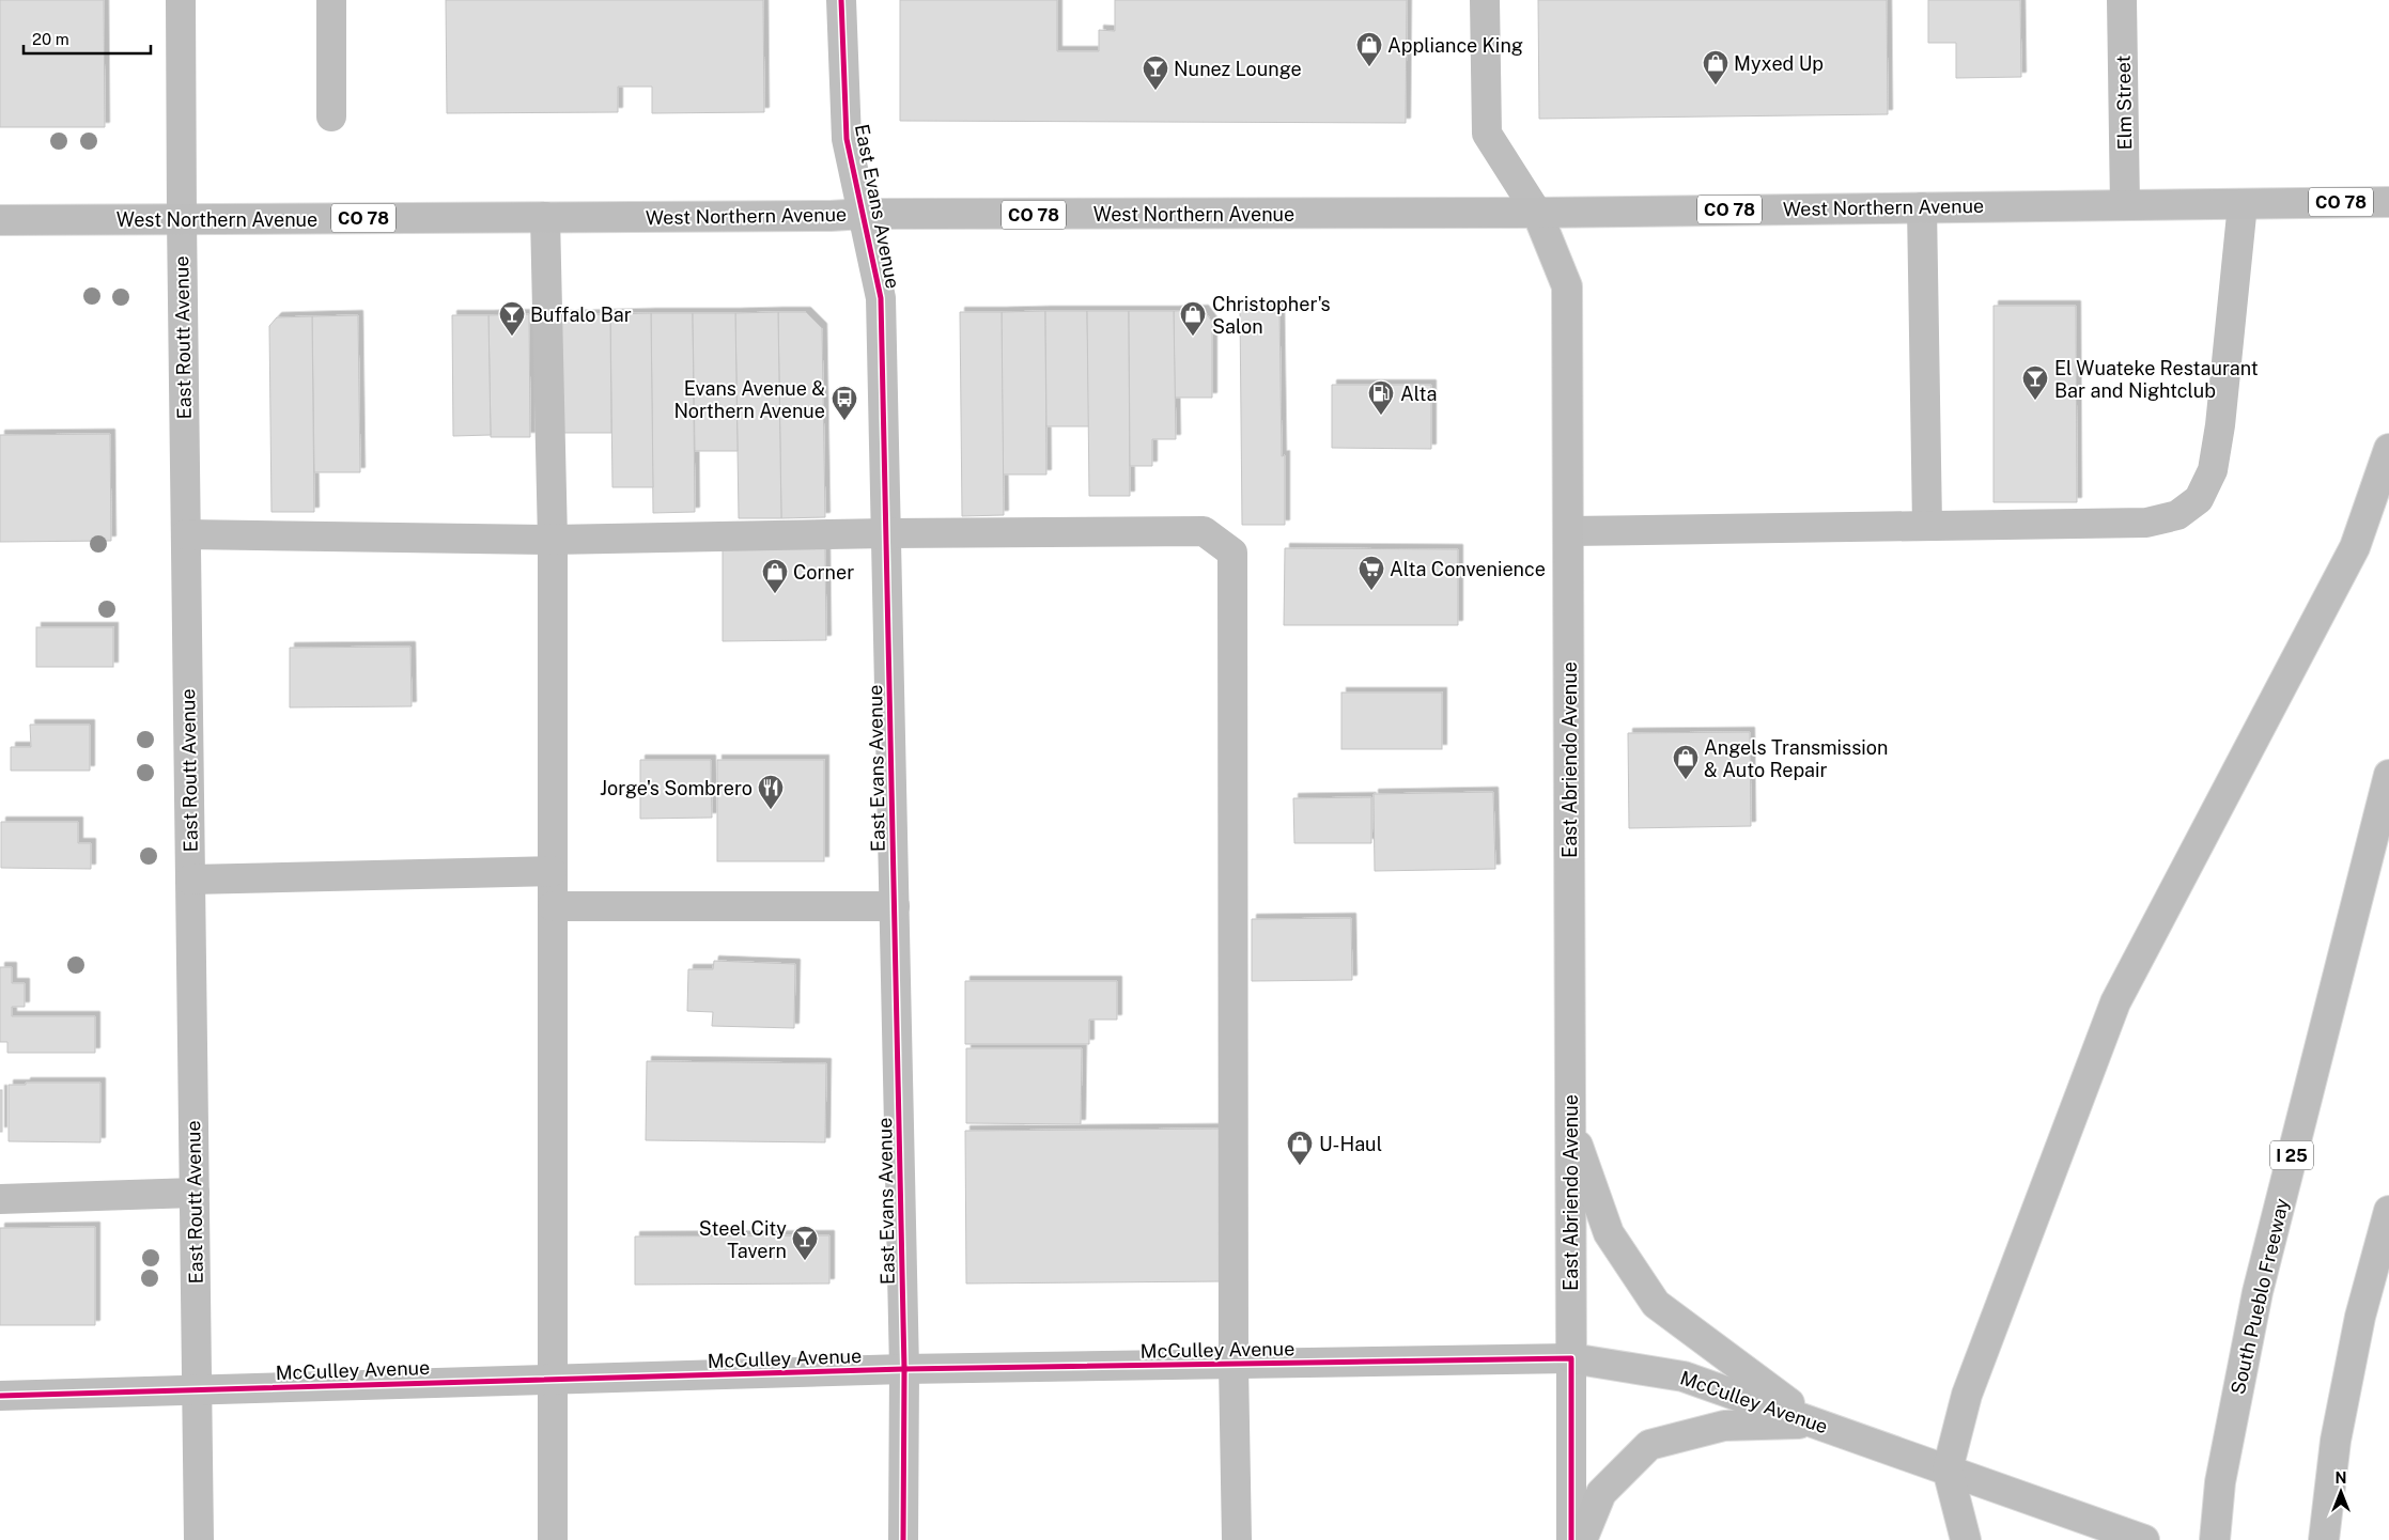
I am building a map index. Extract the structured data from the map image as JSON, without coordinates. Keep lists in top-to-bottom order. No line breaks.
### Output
{"streets":{"main road":["CO 78","West Northern Avenue","East Abriendo Avenue","I 25","South Pueblo Freeway","McCulley Avenue"],"street":["Elm Street","East Evans Avenue","East Routt Avenue"]},"crossings":[["Elm Street","West Northern Avenue"],["East Evans Avenue","West Northern Avenue"],["East Evans Avenue","McCulley Avenue"],["West Northern Avenue","East Routt Avenue"],["West Northern Avenue","East Abriendo Avenue"],["East Routt Avenue","McCulley Avenue"],["East Abriendo Avenue","McCulley Avenue"]],"places":{"shop":["Appliance King","Myxed Up","Christopher's Salon","Corner","Angels Transmission & Auto Repair","U-Haul"],"bar":["Nunez Lounge","Buffalo Bar","El Wuateke Restaurant Bar and Nightclub","Steel City Tavern"],"fuel station":["Alta"],"bus stop":["Evans Avenue & Northern Avenue"],"supermarket":["Alta Convenience"],"restaurant":["Jorge's Sombrero"]},"scale_bar":"20 m","north":"top"}
